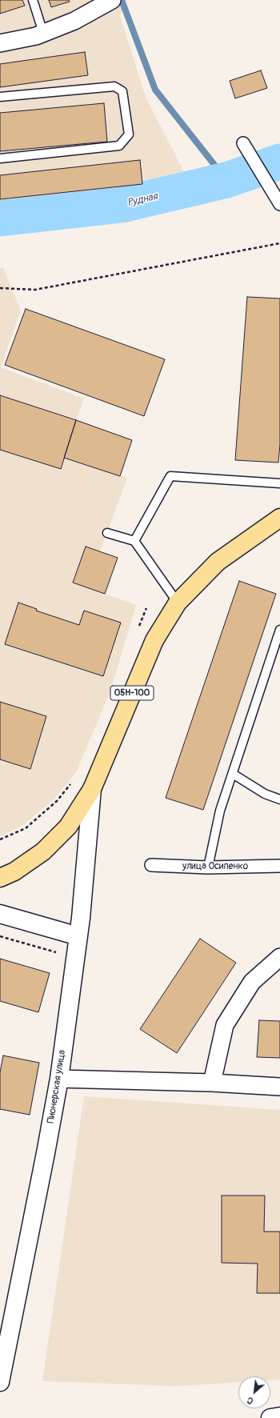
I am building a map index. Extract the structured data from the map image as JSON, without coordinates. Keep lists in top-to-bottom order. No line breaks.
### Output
{"streets":{"main road":["05Н-100","Пионерская улица"],"street":["улица Осипенко"]},"crossings":[["05Н-100","Пионерская улица"]],"water":["Рудная"],"north":"bottom left"}
